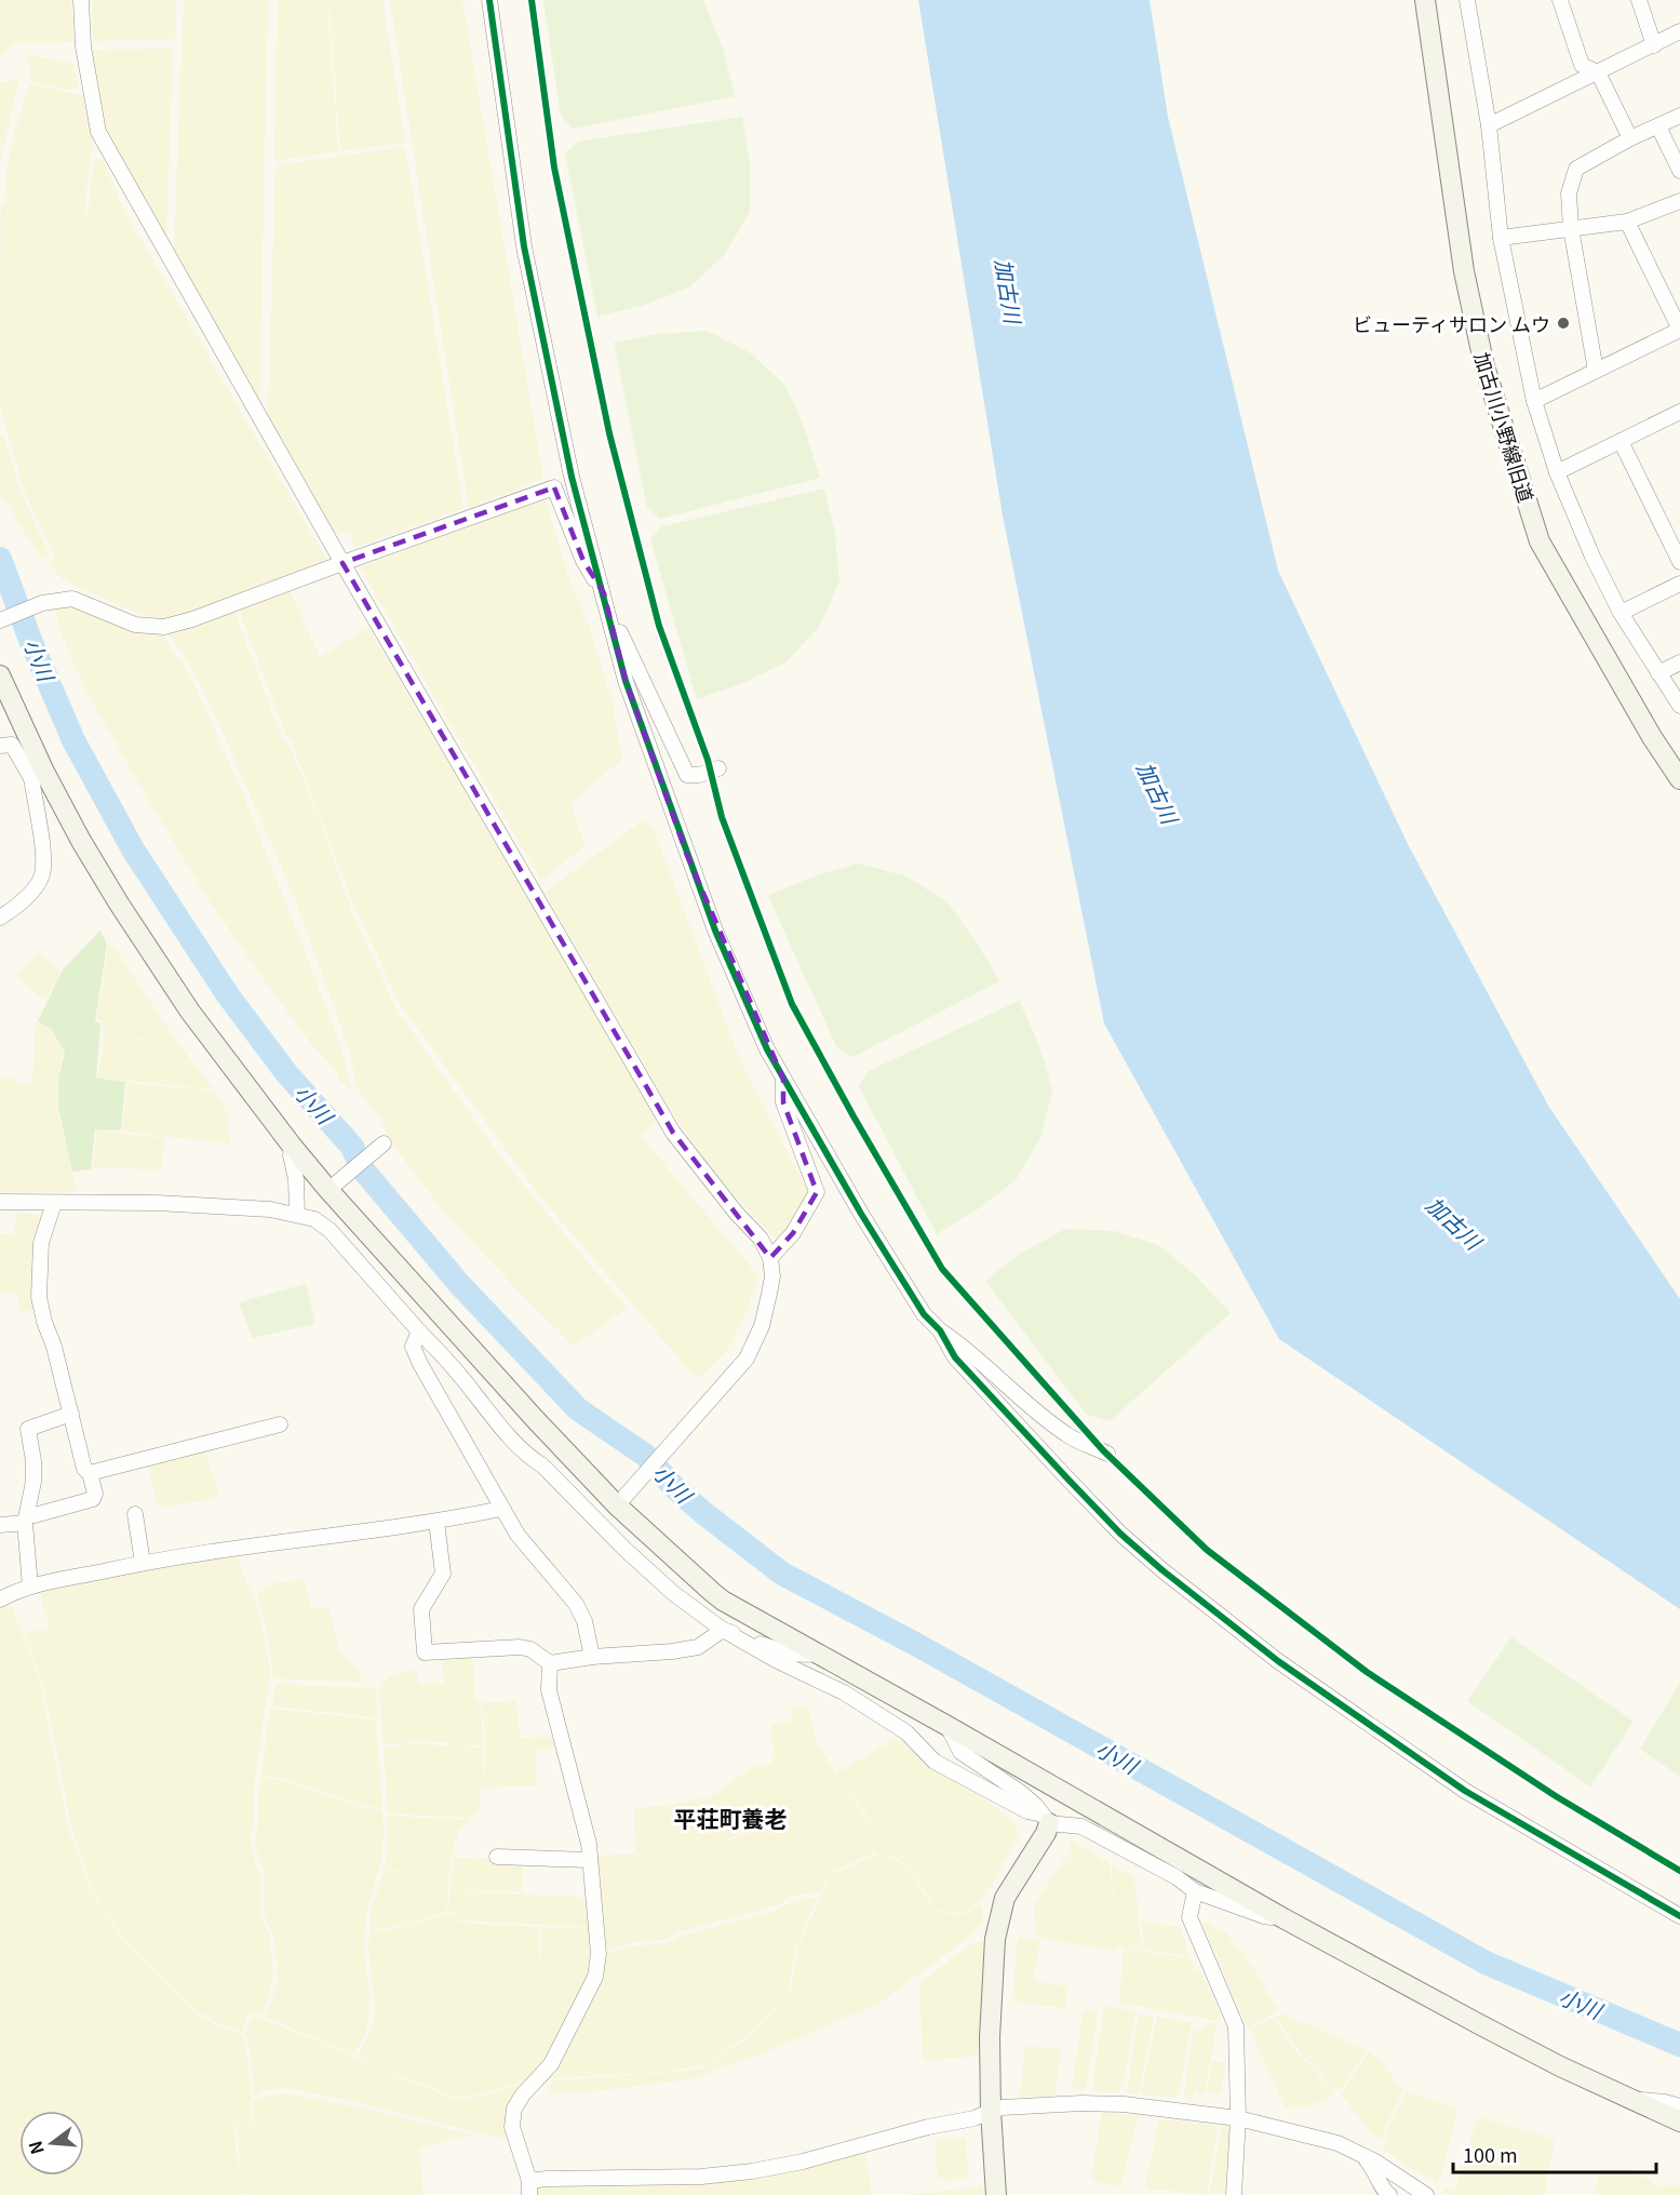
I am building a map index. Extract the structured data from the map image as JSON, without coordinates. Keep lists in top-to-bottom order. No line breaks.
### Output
{"streets":{"street":["加古川小野線旧道"]},"districts":["平荘町養老"],"water":["加古川","小川"],"places":["ビューティサロン ムウ"],"scale_bar":"100 m","north":"left"}
